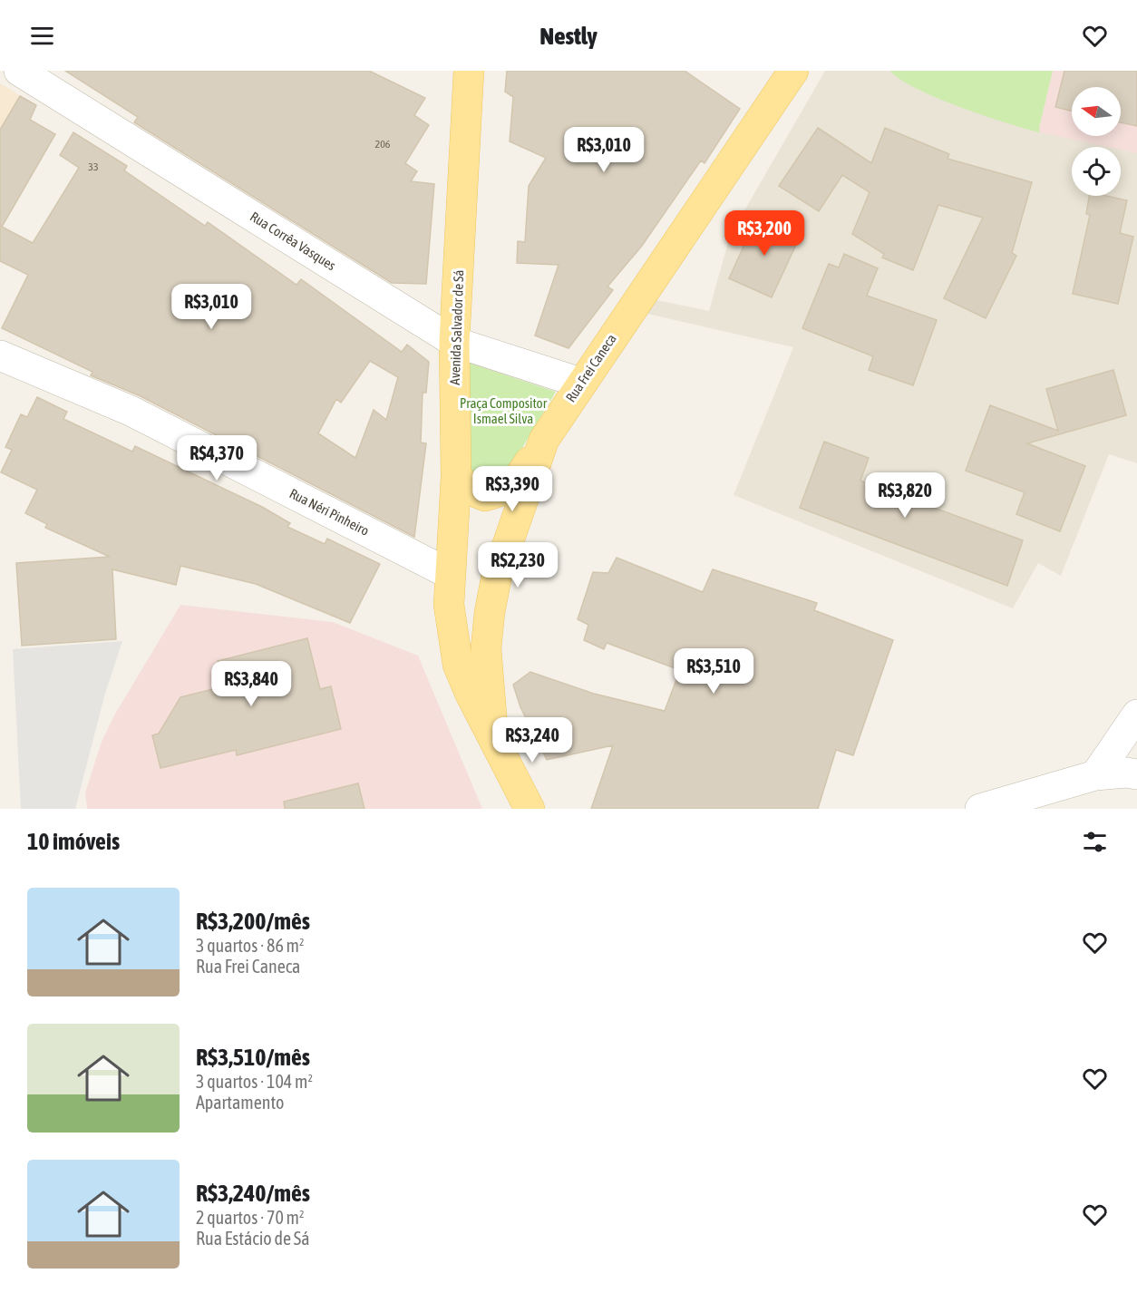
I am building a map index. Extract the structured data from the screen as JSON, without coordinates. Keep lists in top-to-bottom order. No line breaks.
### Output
{"streets":{"main road":["Avenida Salvador de Sá","Rua Frei Caneca"],"street":["Rua Corrêa Vasques","Rua Néri Pinheiro"]},"crossings":[["Rua Corrêa Vasques","Avenida Salvador de Sá"],["Rua Corrêa Vasques","Rua Frei Caneca"],["Avenida Salvador de Sá","Rua Frei Caneca"],["Avenida Salvador de Sá","Rua Néri Pinheiro"]],"parks":["Praça Compositor Ismael Silva"],"house_numbers":["206","33"],"north":"left","page":{"header":"Nestly","price":["R$3,010","R$3,200","R$3,010","R$4,370","R$3,390","R$3,820","R$2,230","R$3,510","R$3,840","R$3,240"],"heading":"10 imóveis","list":[{"name":"R$3,200/mês","note":"3 quartos · 86 m² · Rua Frei Caneca"},{"name":"R$3,510/mês","note":"3 quartos · 104 m² · Apartamento"},{"name":"R$3,240/mês","note":"2 quartos · 70 m² · Rua Estácio de Sá"}]}}
